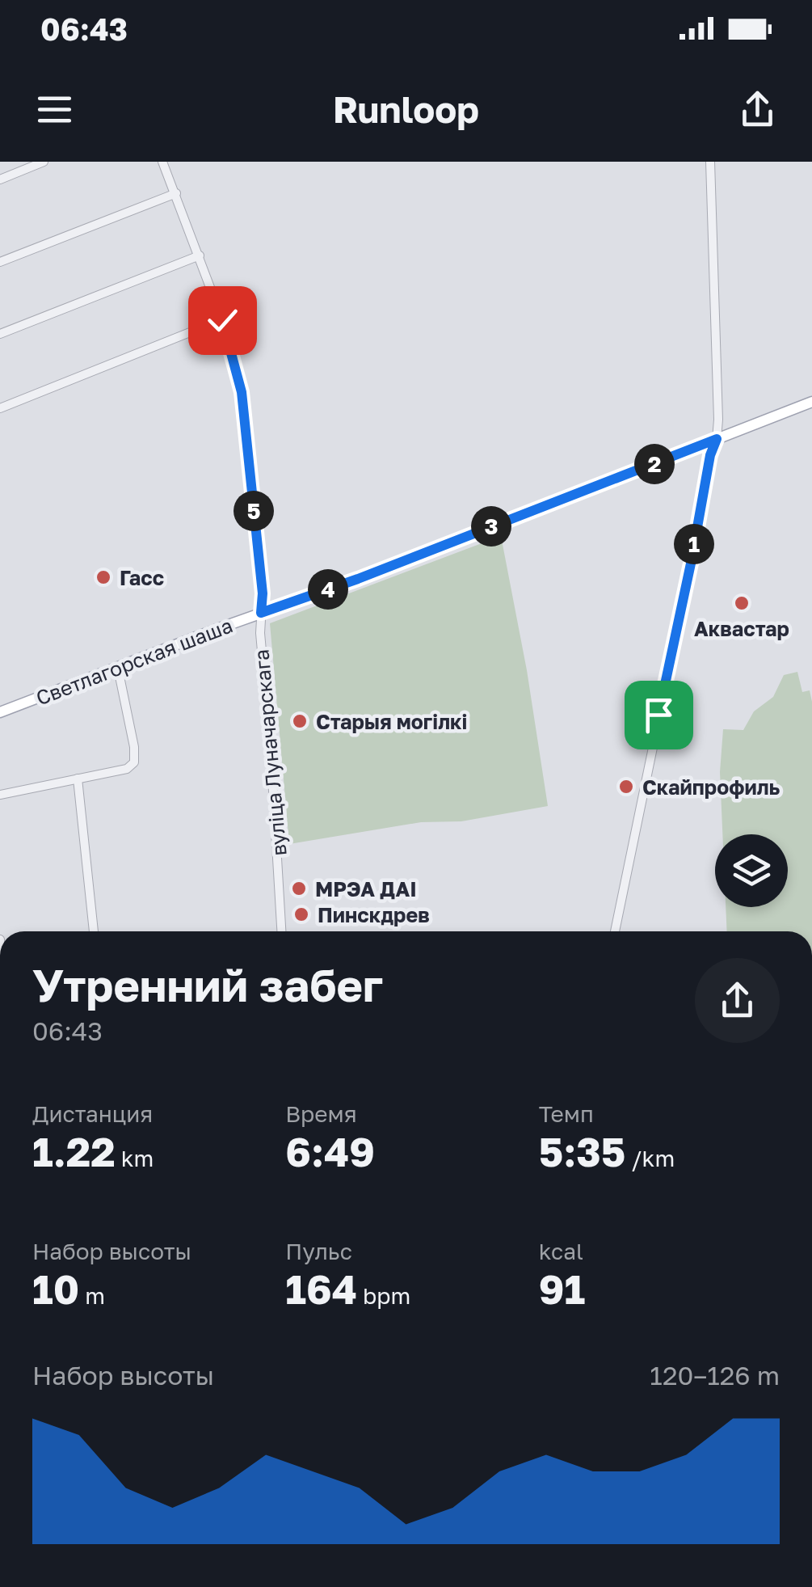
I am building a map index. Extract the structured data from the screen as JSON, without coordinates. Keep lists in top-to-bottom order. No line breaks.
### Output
{"streets":{"main road":["Светлагорская шаша"],"street":["вуліца Луначарскага"]},"crossings":[["Светлагорская шаша","вуліца Луначарскага"]],"places":["Гасс","Аквастар","Старыя могілкі","Скайпрофиль","МРЭА ДАІ","Пинскдрев"],"page":{"status":"06:43","header":"Runloop","pins":["2","5","3","1","4"],"heading":["Утренний забег","06:43"],"stats":[["Дистанция","1.22 km"],["Время","6:49"],["Темп","5:35 /km"],["Набор высоты","10 m"],["Пульс","164 bpm"],["kcal","91"]],"chart":["Набор высоты","120–126 m"]}}
